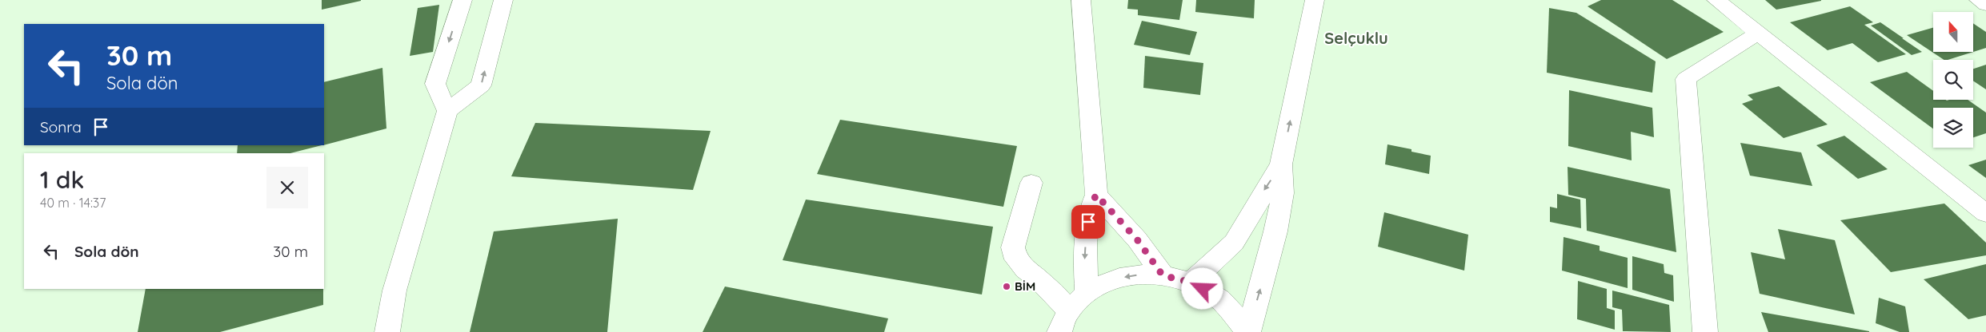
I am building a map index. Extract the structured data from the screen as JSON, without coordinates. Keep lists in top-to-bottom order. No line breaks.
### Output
{"districts":["Selçuklu"],"places":["BİM"],"north":"top","page":{"turn":["30 m","Sola dön"],"then":"Sonra","heading":["1 dk","40 m · 14:37"],"list":[{"name":"Sola dön","value":"30 m"}]}}
